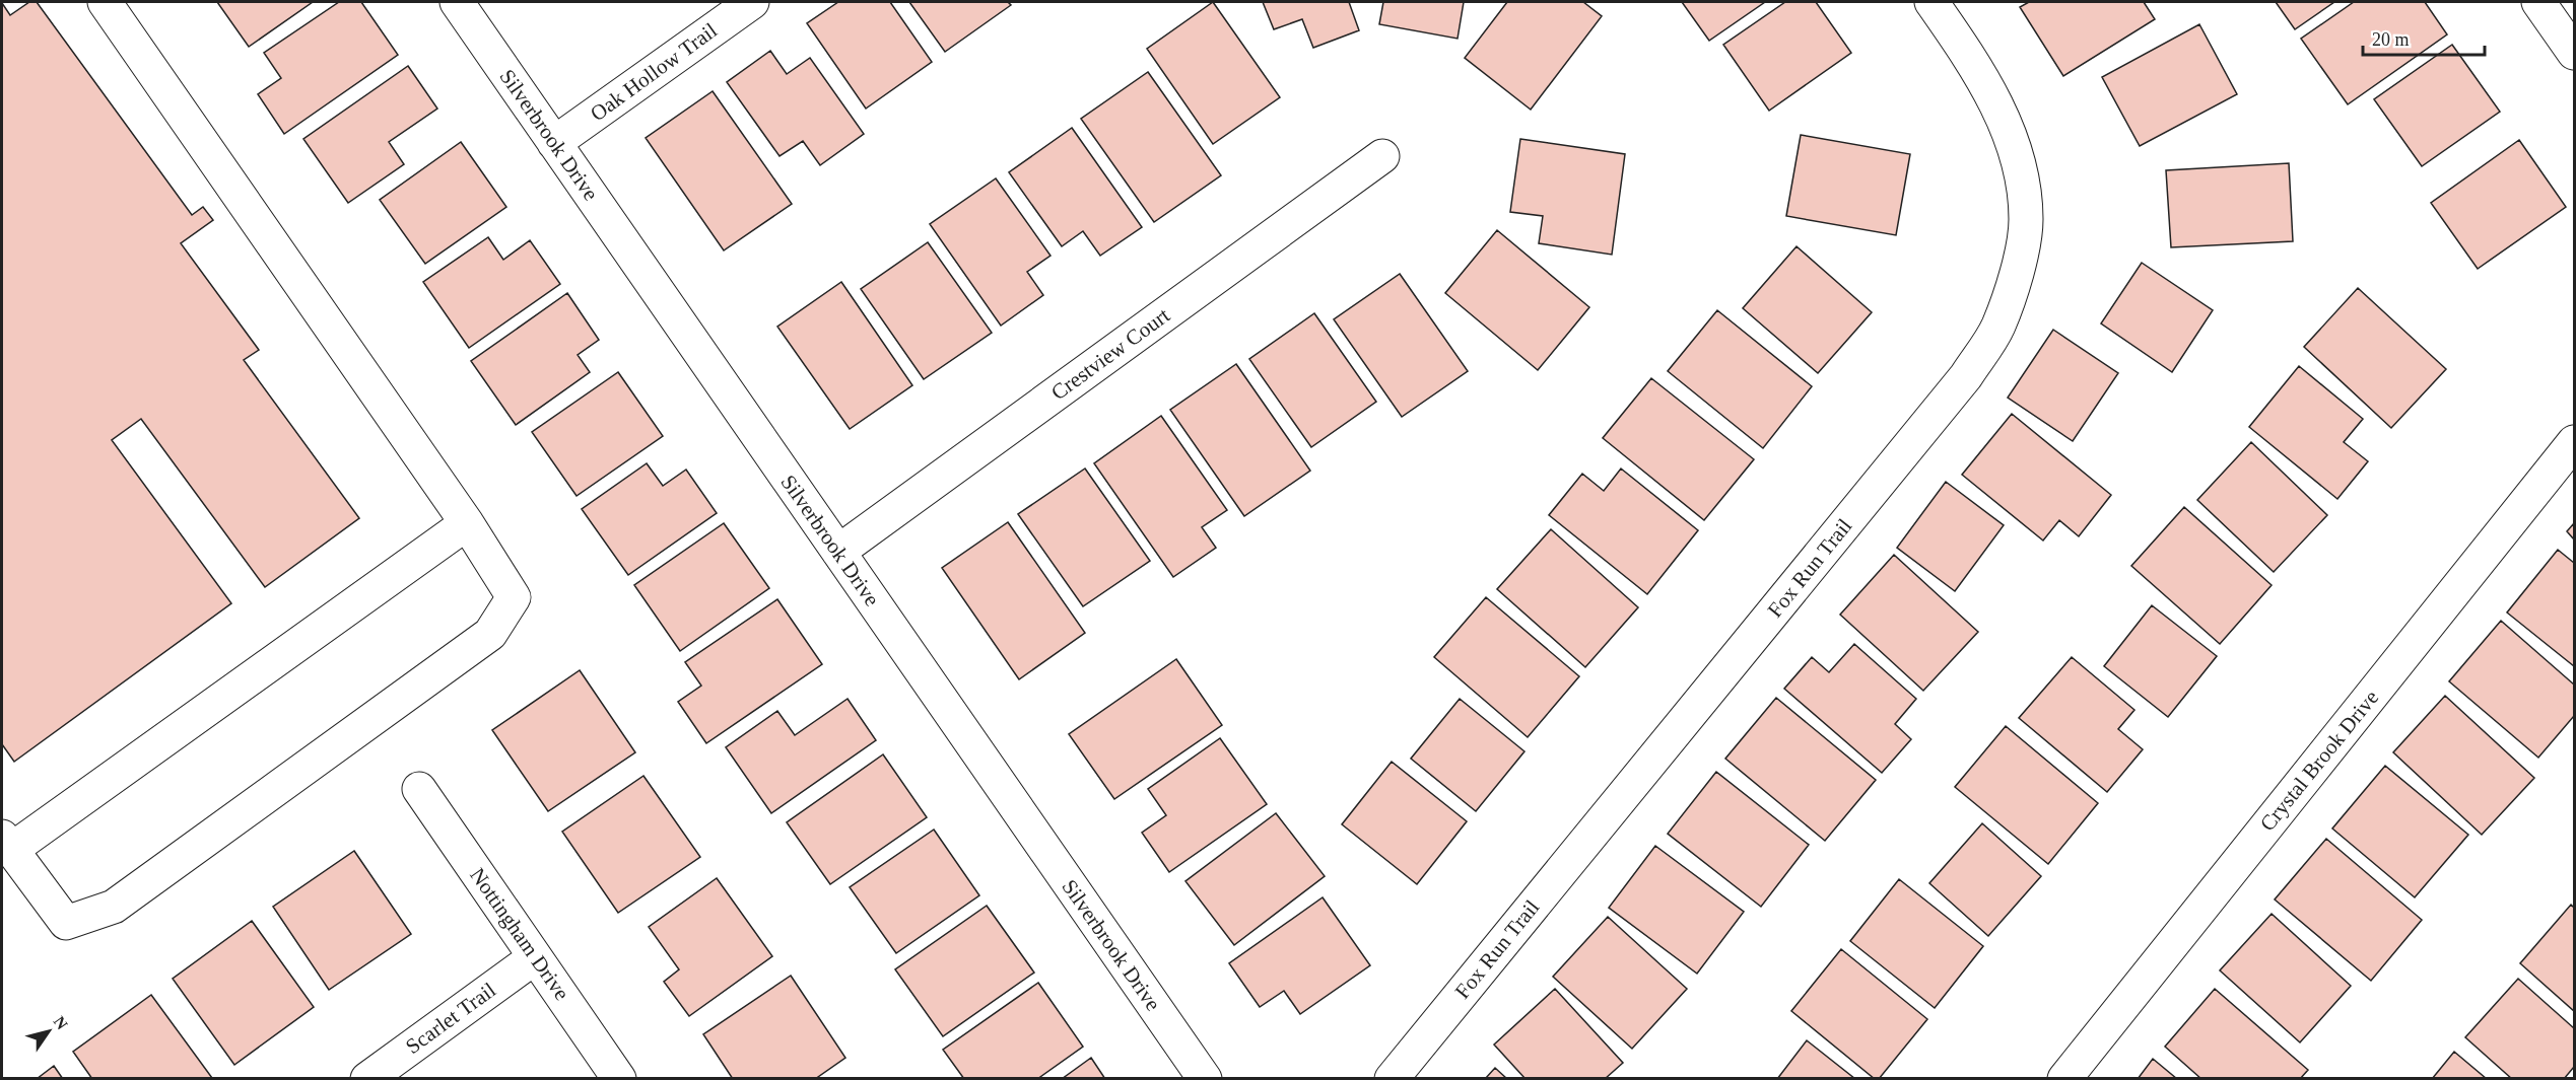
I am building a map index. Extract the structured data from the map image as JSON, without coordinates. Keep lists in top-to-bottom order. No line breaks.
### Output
{"streets":{"street":["Oak Hollow Trail","Silverbrook Drive","Crestview Court","Fox Run Trail","Crystal Brook Drive","Nottingham Drive","Scarlet Trail"]},"crossings":[["Oak Hollow Trail","Silverbrook Drive"],["Silverbrook Drive","Crestview Court"],["Nottingham Drive","Scarlet Trail"]],"scale_bar":"20 m","north":"top right"}
